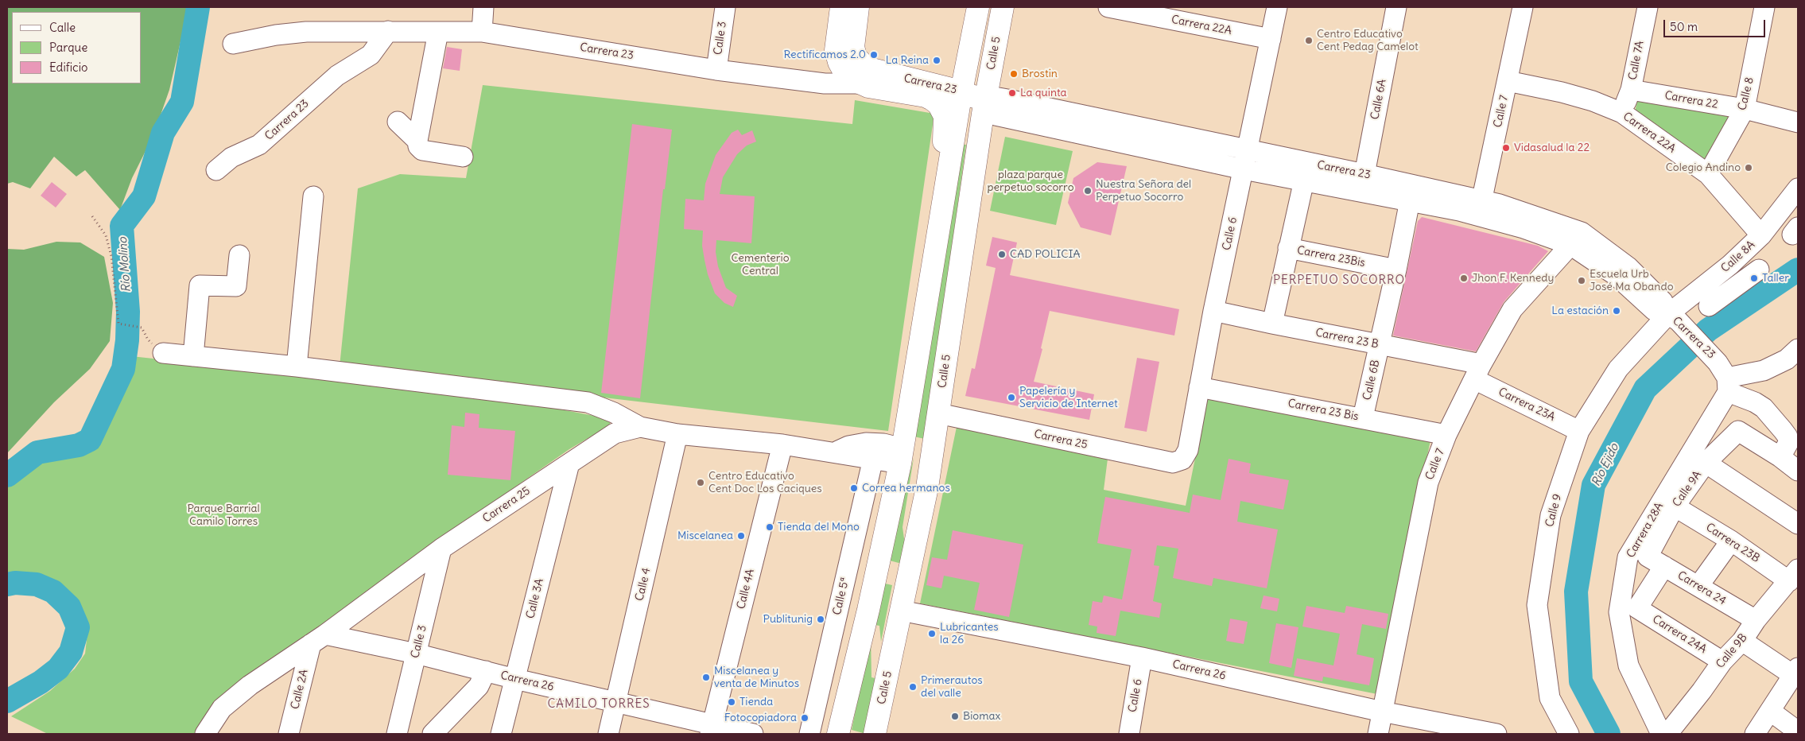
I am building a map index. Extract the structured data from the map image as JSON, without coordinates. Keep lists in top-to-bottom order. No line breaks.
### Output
{"streets":{"main road":["Carrera 23","Calle 5"],"street":["Carrera 22A","Calle 3","Calle 7A","Calle 8","Calle 6A","Carrera 22","Calle 7","Calle 6","Carrera 23Bis","Calle 8A","Carrera 23 B","Calle 6B","Carrera 23A","Carrera 23 Bis","Carrera 25","Calle 9A","Calle 9","Carrera 28A","Carrera 23B","Calle 4","Carrera 24","Calle 4A","Calle 5ª","Calle 3A","Carrera 24A","Calle 9B","Carrera 26","Calle 2A"]},"crossings":[["Carrera 22A","Calle 7A"],["Carrera 22A","Calle 8"],["Carrera 22A","Calle 7"],["Carrera 22A","Calle 6"],["Carrera 22A","Calle 8A"],["Calle 3","Carrera 23"],["Calle 3","Carrera 25"],["Calle 3","Carrera 26"],["Carrera 23","Calle 5"],["Carrera 23","Calle 6A"],["Carrera 23","Calle 7"],["Carrera 23","Calle 6"],["Carrera 23","Calle 8A"],["Carrera 23","Calle 6B"],["Carrera 23","Calle 9"],["Carrera 23","Carrera 28A"],["Calle 5","Carrera 25"],["Calle 5","Carrera 26"],["Calle 7A","Carrera 22"],["Calle 8","Carrera 22"],["Calle 7","Carrera 23 B"],["Calle 7","Carrera 23A"],["Calle 7","Carrera 23 Bis"],["Calle 7","Carrera 26"],["Calle 6","Carrera 23 B"],["Calle 6","Carrera 23 Bis"],["Calle 6","Carrera 25"],["Calle 6","Carrera 26"],["Carrera 23Bis","Calle 6B"],["Calle 8A","Calle 9"],["Carrera 23 B","Calle 6B"],["Carrera 23 B","Carrera 23A"],["Calle 6B","Carrera 23 Bis"],["Carrera 23A","Calle 9"],["Carrera 25","Calle 4"],["Carrera 25","Calle 4A"],["Carrera 25","Calle 5ª"],["Carrera 25","Calle 3A"],["Carrera 25","Carrera 26"],["Carrera 25","Calle 2A"],["Calle 9A","Carrera 23B"],["Calle 9A","Carrera 24"],["Calle 9A","Carrera 24A"],["Carrera 23B","Calle 9B"],["Calle 4","Carrera 26"],["Carrera 24","Calle 9B"],["Calle 4A","Carrera 26"],["Calle 3A","Carrera 26"],["Carrera 24A","Calle 9B"],["Carrera 26","Calle 2A"]],"districts":["PERPETUO SOCORRO","CAMILO TORRES"],"water":["Río Molino","Río Ejido"],"parks":["plaza parque perpetuo socorro","Cementerio Central","Parque Barrial Camilo Torres"],"places":["Centro Educativo Cent Pedag Camelot","Rectificamos 2.0","La Reina","Brostin","La quinta","Vidasalud la 22","Colegio Andino","Nuestra Señora del Perpetuo Socorro","CAD POLICIA","Jhon F. Kennedy","Taller","Escuela Urb José Ma Obando","La estación","Papelería y Servicio de Internet","Centro Educativo Cent Doc Los Caciques","Correa hermanos","Tienda del Mono","Miscelanea","Publitunig","Lubricantes la 26","Miscelanea y venta de Minutos","Primerautos del valle","Tienda","Biomax","Fotocopiadora"],"legend":["Calle","Parque","Edificio"],"scale_bar":"50 m"}
